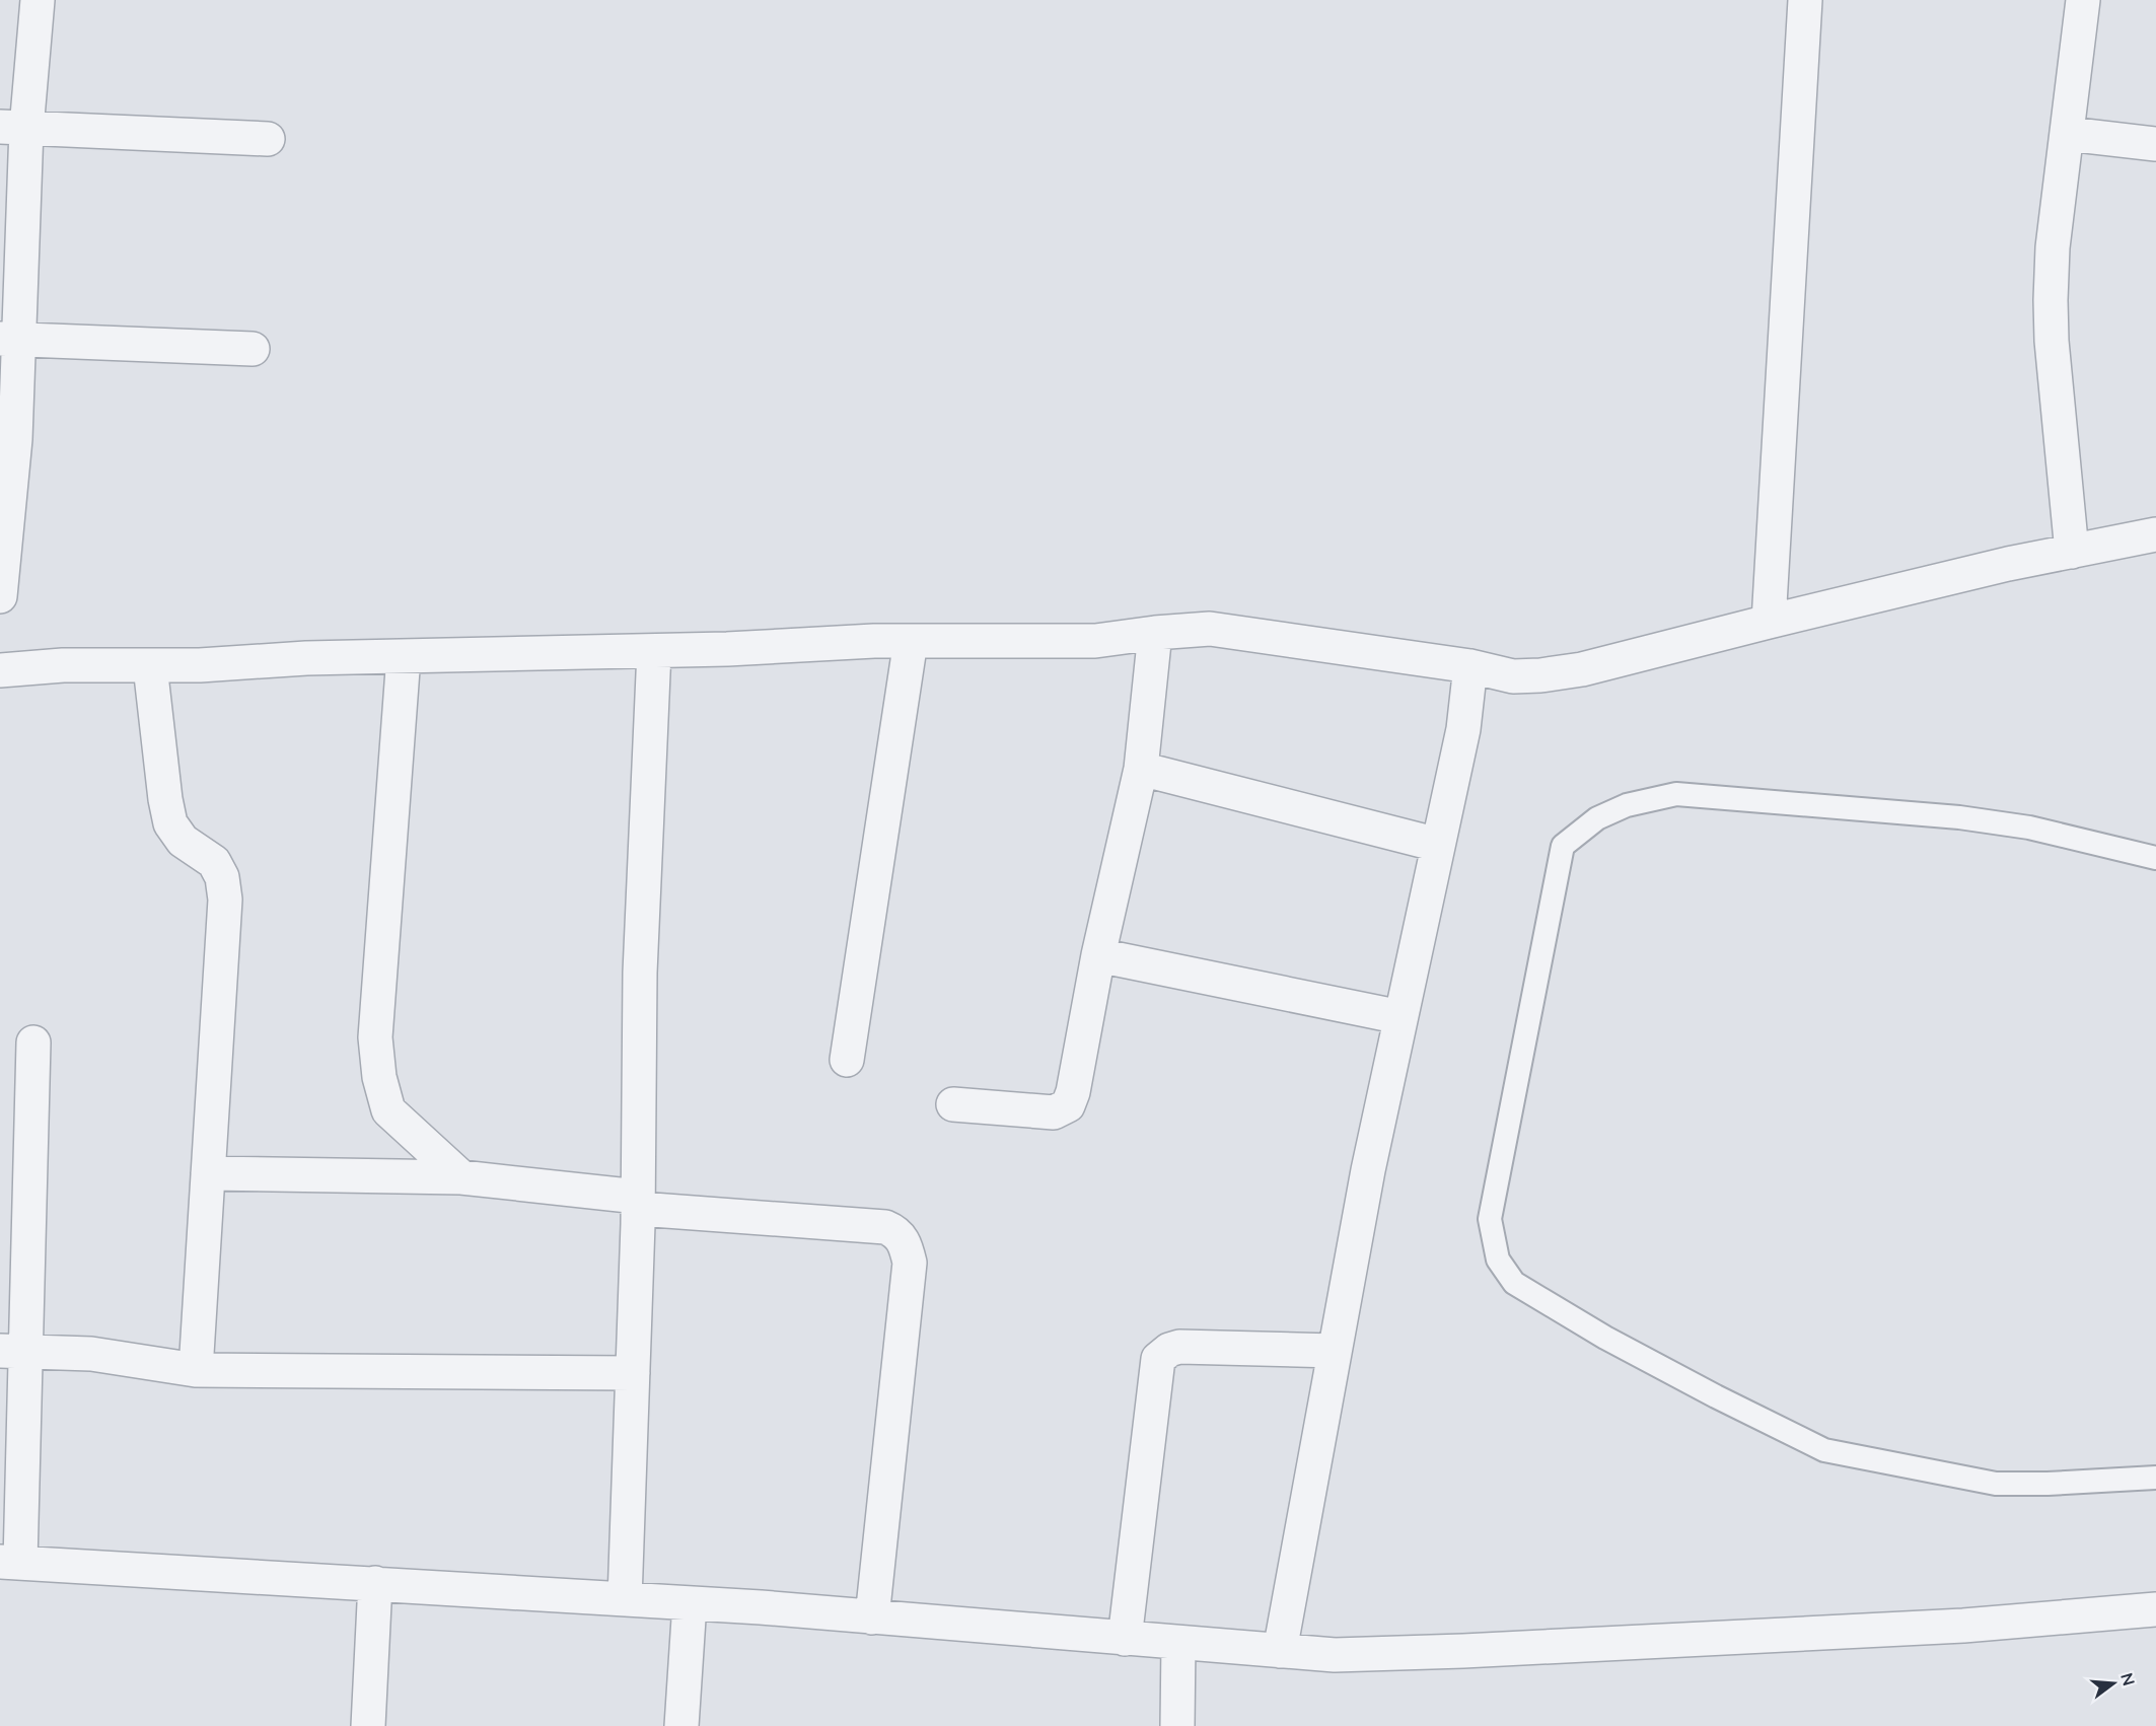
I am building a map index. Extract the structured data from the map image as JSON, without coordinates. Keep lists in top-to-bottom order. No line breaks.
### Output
{"north":"right"}
